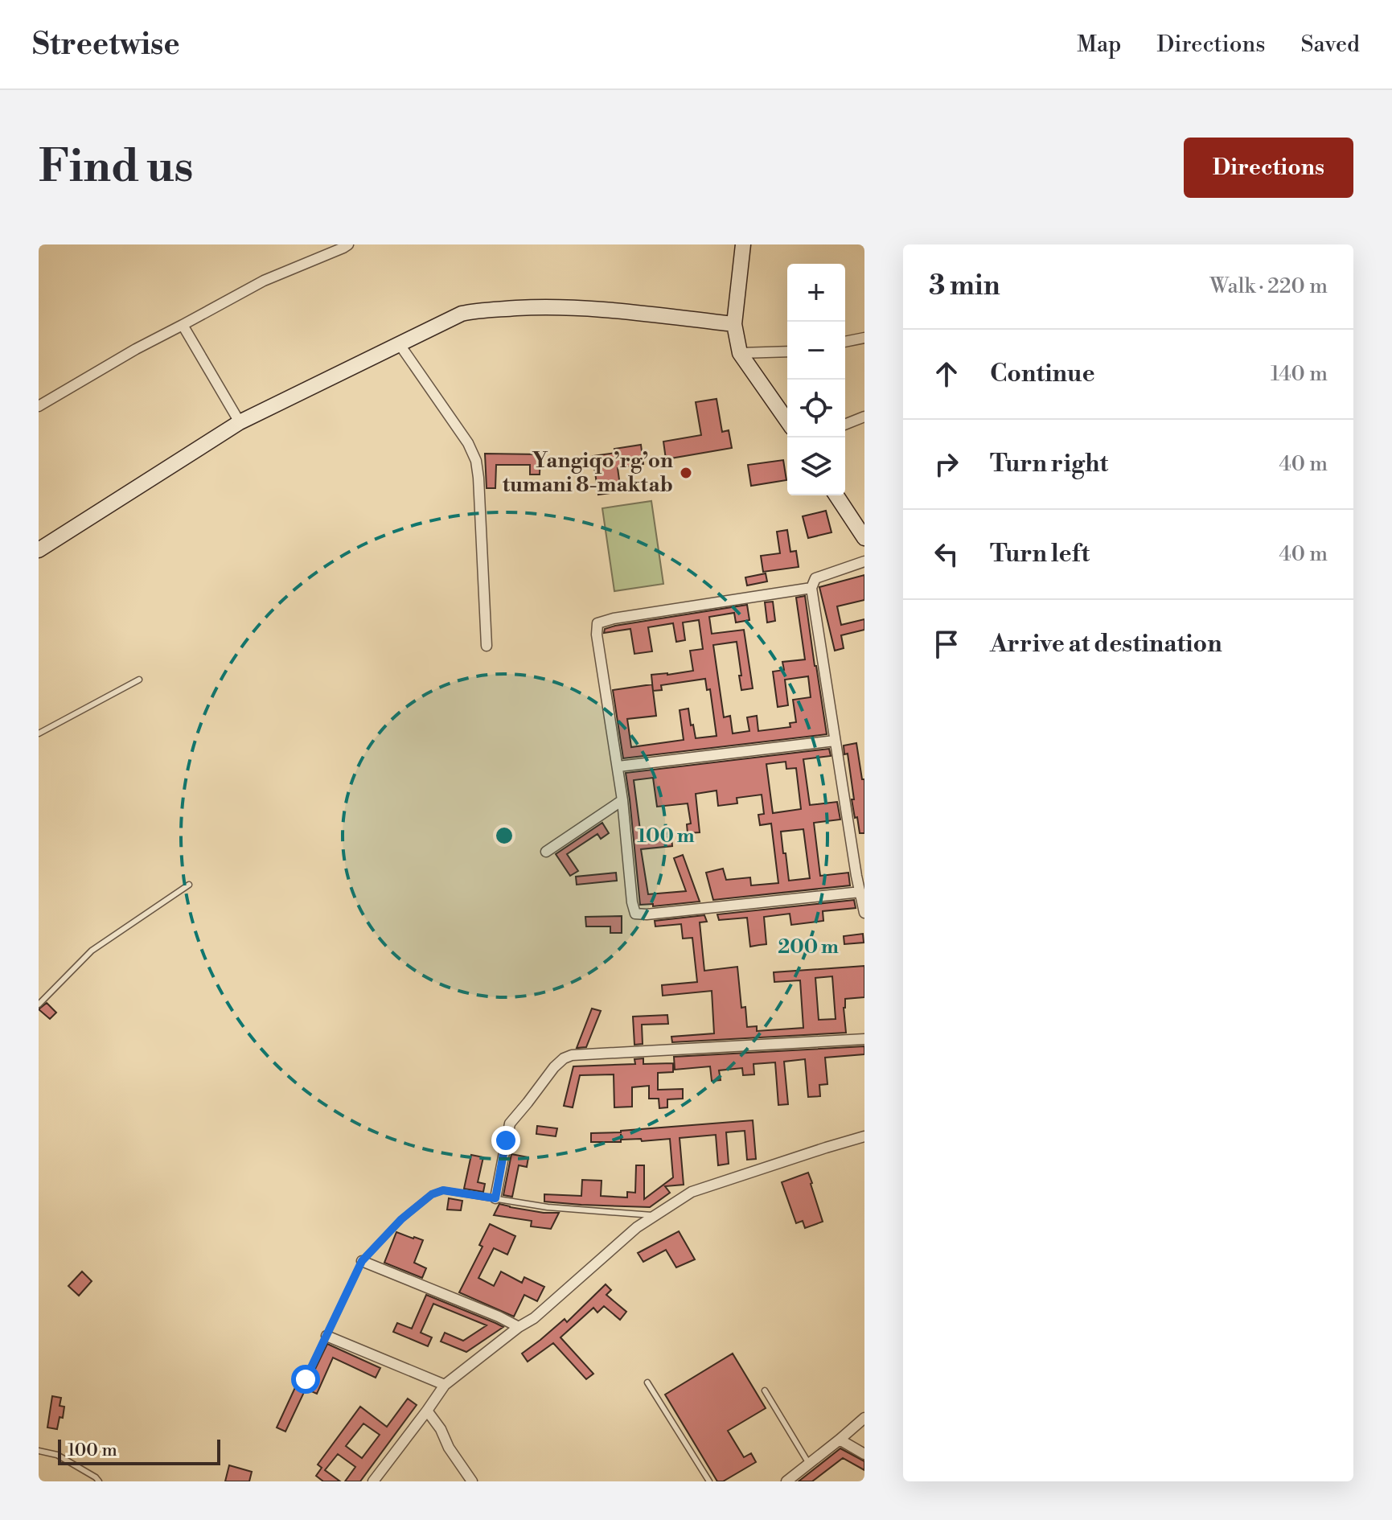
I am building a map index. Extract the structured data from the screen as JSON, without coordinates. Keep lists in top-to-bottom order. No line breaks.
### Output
{"places":["Yangiqo’rg’on tumani 8-maktab"],"scale_bar":"100 m","page":{"header":"Streetwise","nav":["Map","Directions","Saved"],"buttons":"Directions","title":"Find us","heading":["3 min","Walk · 220 m"],"map_buttons":["+","−"],"list":[["Continue","140 m"],["Turn right","40 m"],["Turn left","40 m"],"Arrive at destination"],"scale":"100 m"},"rings":["100 m","200 m"]}
